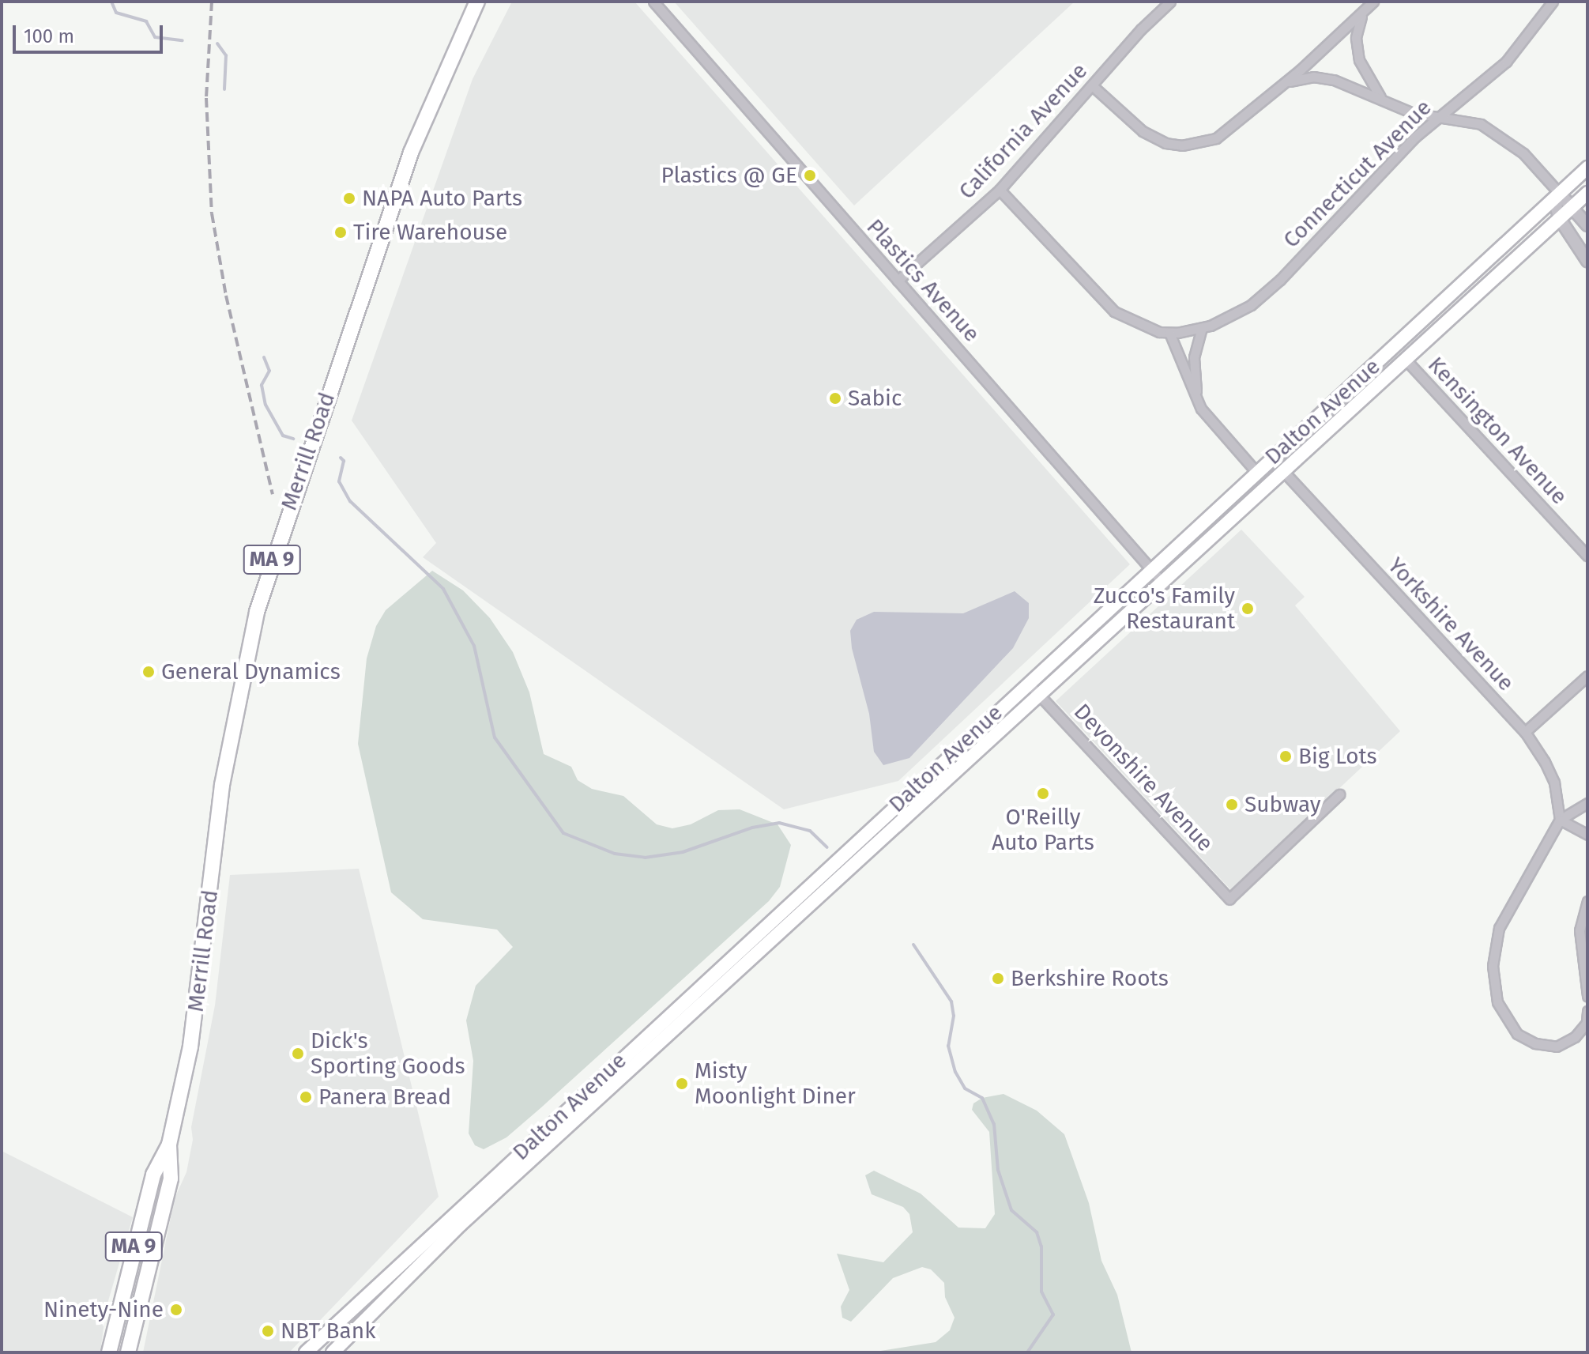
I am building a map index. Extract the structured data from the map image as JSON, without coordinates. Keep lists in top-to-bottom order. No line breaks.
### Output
{"streets":{"highway":["Merrill Road","MA 9"],"main road":["Dalton Avenue"],"street":["California Avenue","Connecticut Avenue","Plastics Avenue","Kensington Avenue","Yorkshire Avenue","Devonshire Avenue"]},"crossings":[["California Avenue","Plastics Avenue"],["Plastics Avenue","Dalton Avenue"],["Dalton Avenue","Kensington Avenue"],["Dalton Avenue","Yorkshire Avenue"],["Dalton Avenue","Devonshire Avenue"]],"places":["Plastics @ GE","NAPA Auto Parts","Tire Warehouse","Sabic","Zucco's Family Restaurant","General Dynamics","Big Lots","O'Reilly Auto Parts","Subway","Berkshire Roots","Dick's Sporting Goods","Misty Moonlight Diner","Panera Bread","Ninety-Nine","NBT Bank"],"scale_bar":"100 m"}
